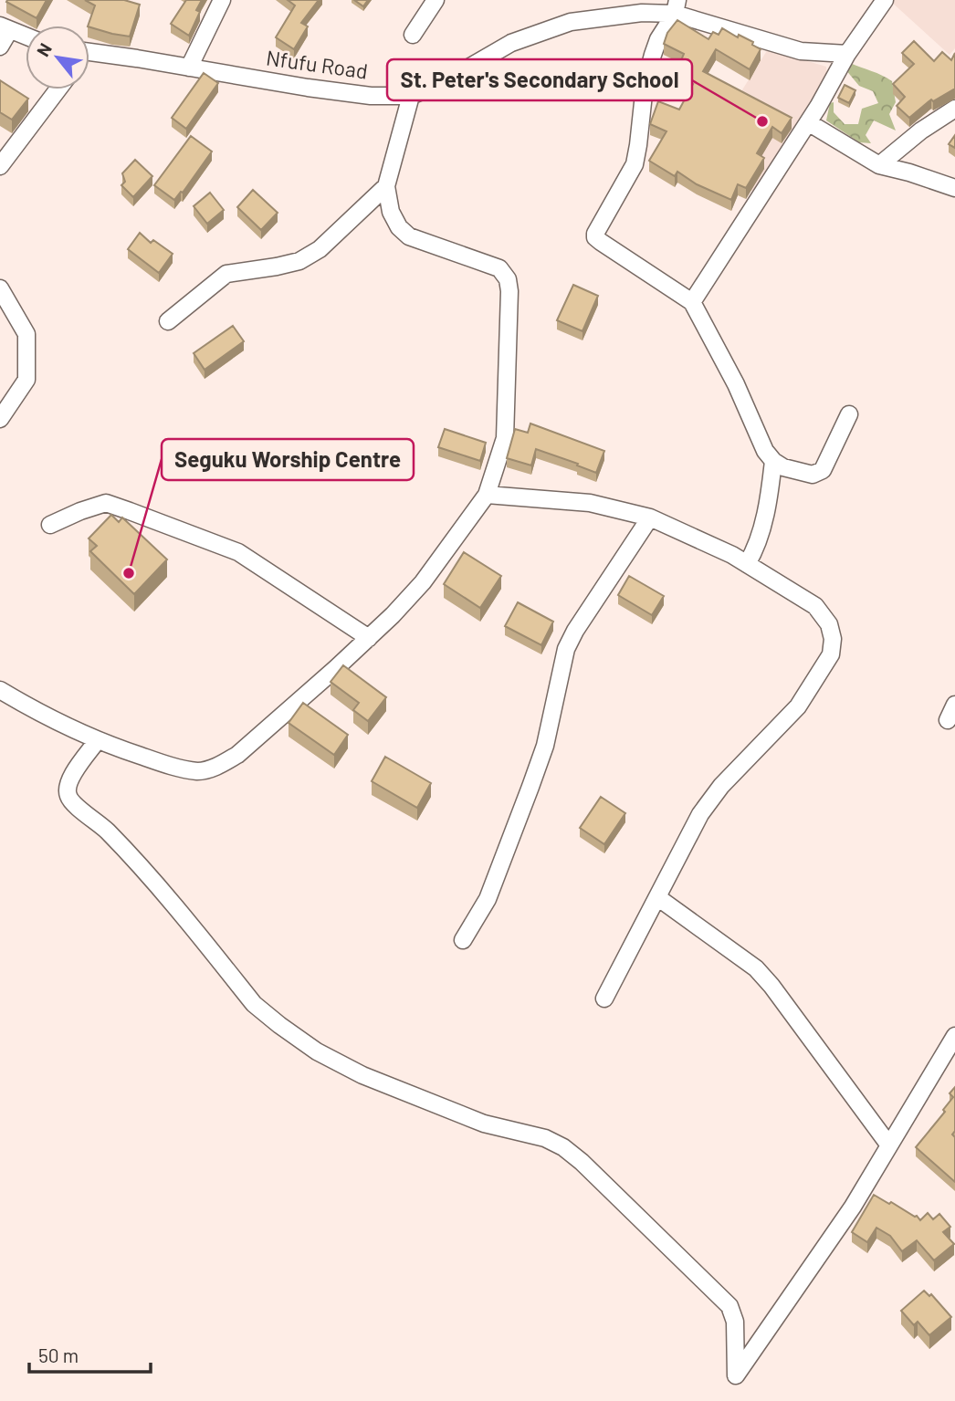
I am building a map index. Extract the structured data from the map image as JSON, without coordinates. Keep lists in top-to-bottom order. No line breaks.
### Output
{"streets":{"street":["Nfufu Road"]},"places":["St. Peter's Secondary School","Seguku Worship Centre"],"scale_bar":"50 m","north":"top left"}
